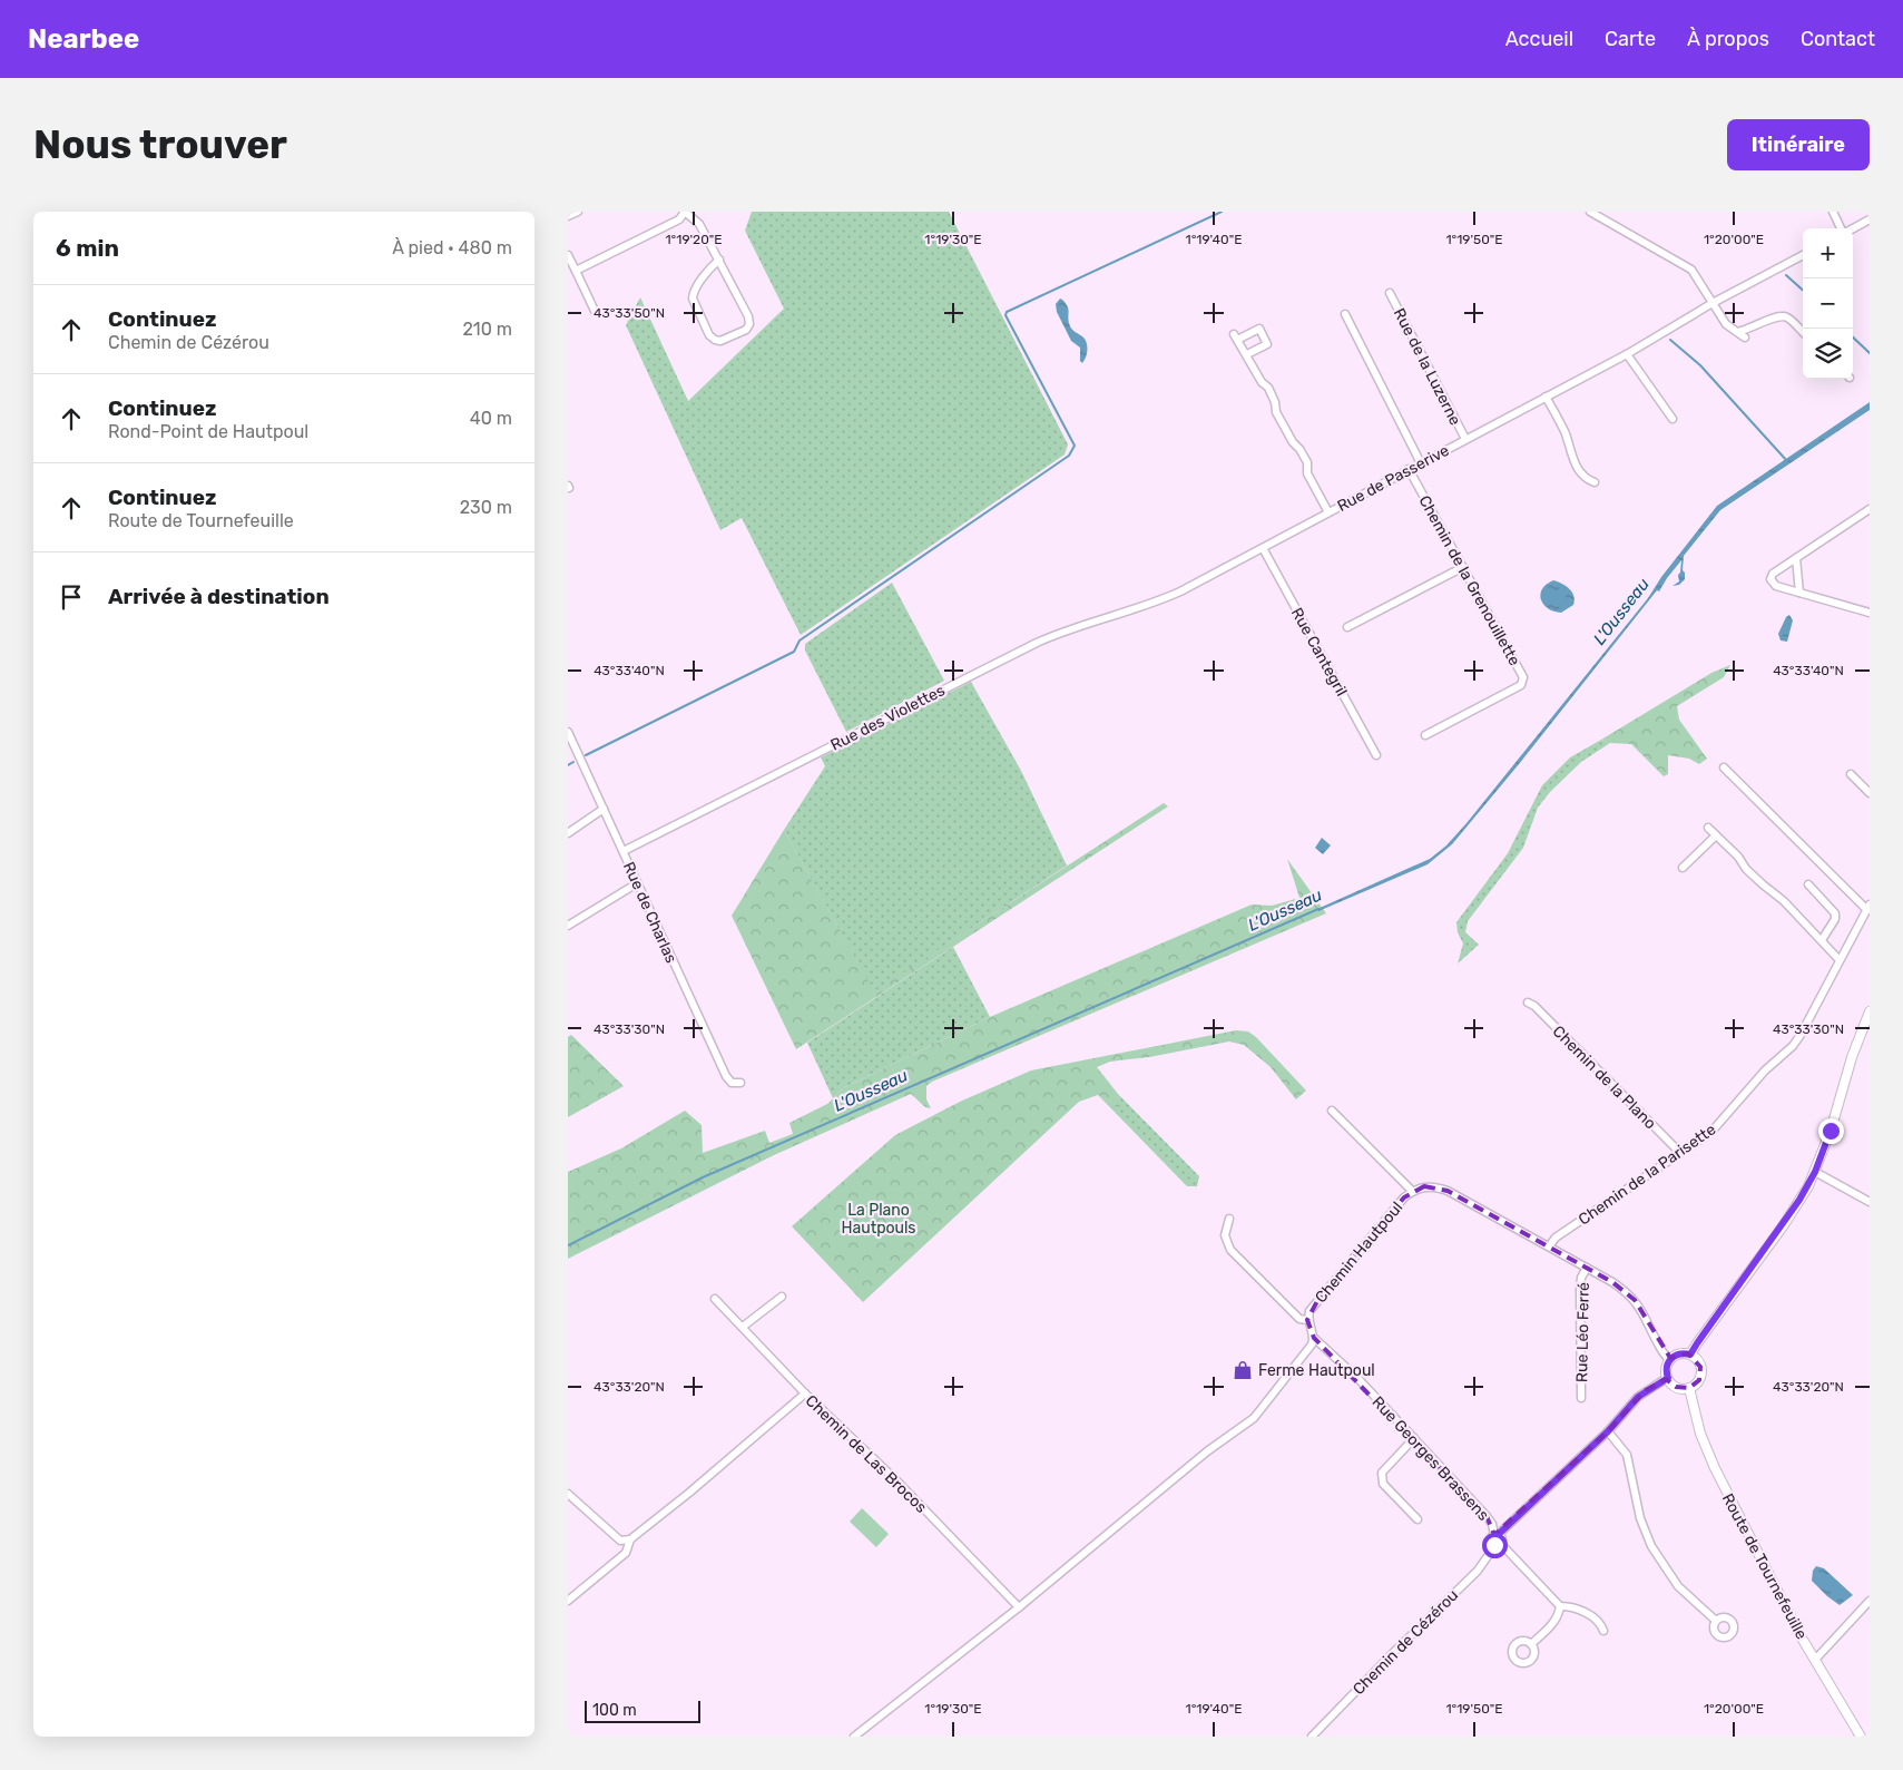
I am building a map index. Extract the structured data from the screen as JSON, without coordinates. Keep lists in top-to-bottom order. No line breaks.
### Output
{"streets":{"street":["Rue de la Luzerne","Rue de Passerive","Chemin de la Grenouillette","Rue Cantegril","Rue des Violettes","Rue de Charlas","Chemin de la Plano","Chemin de la Parisette","Chemin Hautpoul","Rue Léo Ferré","Chemin de Las Brocos","Rue Georges Brassens","Route de Tournefeuille","Chemin de Cézérou"]},"crossings":[["Rue de la Luzerne","Rue de Passerive"],["Rue de Passerive","Chemin de la Grenouillette"],["Rue de Passerive","Rue Cantegril"],["Rue de Passerive","Rue des Violettes"],["Rue des Violettes","Rue de Charlas"],["Chemin de la Plano","Chemin de la Parisette"],["Chemin de la Parisette","Chemin Hautpoul"],["Chemin Hautpoul","Rue Léo Ferré"],["Chemin Hautpoul","Rue Georges Brassens"],["Chemin Hautpoul","Route de Tournefeuille"]],"water":["L'Ousseau"],"parks":["La Plano Hautpouls"],"places":{"shop":["Ferme Hautpoul"]},"scale_bar":"100 m","page":{"header":"Nearbee","nav":["Accueil","Carte","À propos","Contact"],"buttons":"Itinéraire","title":"Nous trouver","heading":["6 min","À pied · 480 m"],"map_buttons":["+","−"],"list":[["Continuez","Chemin de Cézérou","210 m"],["Continuez","Rond-Point de Hautpoul","40 m"],["Continuez","Route de Tournefeuille","230 m"],"Arrivée à destination"],"scale":"100 m"},"coordinates":["1°19'20\"E","1°19'30\"E","1°19'40\"E","1°19'50\"E","1°20'00\"E","43°33'50\"N","43°33'40\"N","43°33'30\"N","43°33'20\"N"]}
